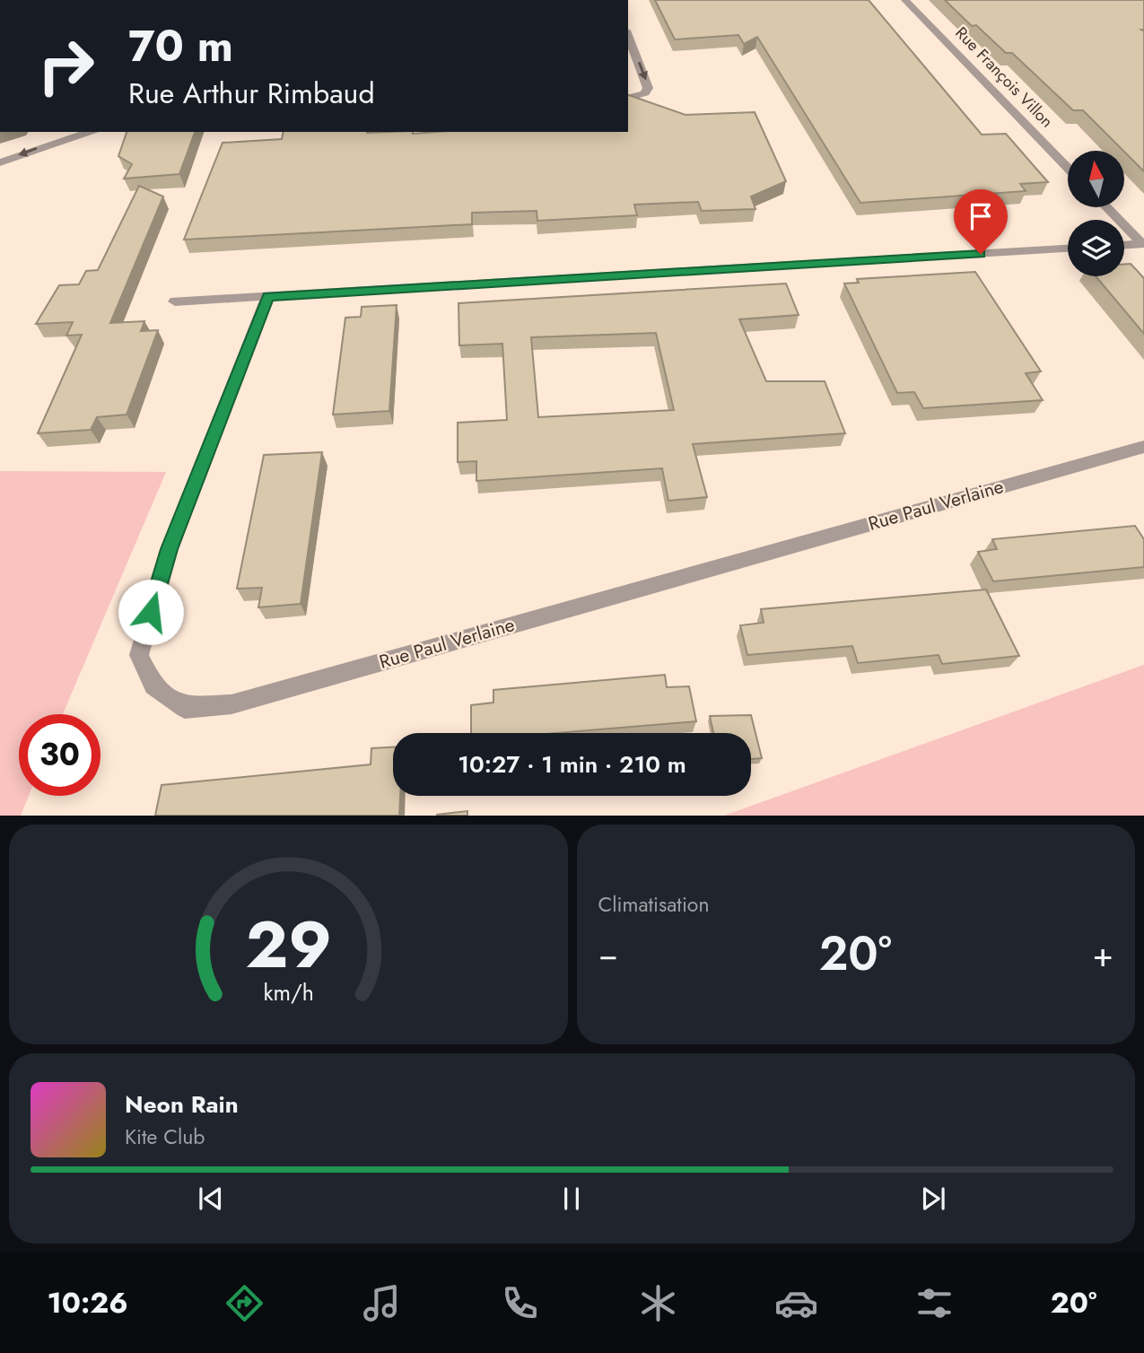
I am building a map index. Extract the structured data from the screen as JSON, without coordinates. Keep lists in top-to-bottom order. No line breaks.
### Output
{"streets":{"street":["Rue François Villon","Rue Paul Verlaine"]},"north":"top","page":{"turn":["70 m","Rue Arthur Rimbaud"],"limit":"30","trip":"10:27 · 1 min · 210 m","tile":"Climatisation","heat":["−","20°","+"],"song":["Neon Rain","Kite Club"],"tabs":["10:26","20°"],"gauge":["29","km/h"]}}
